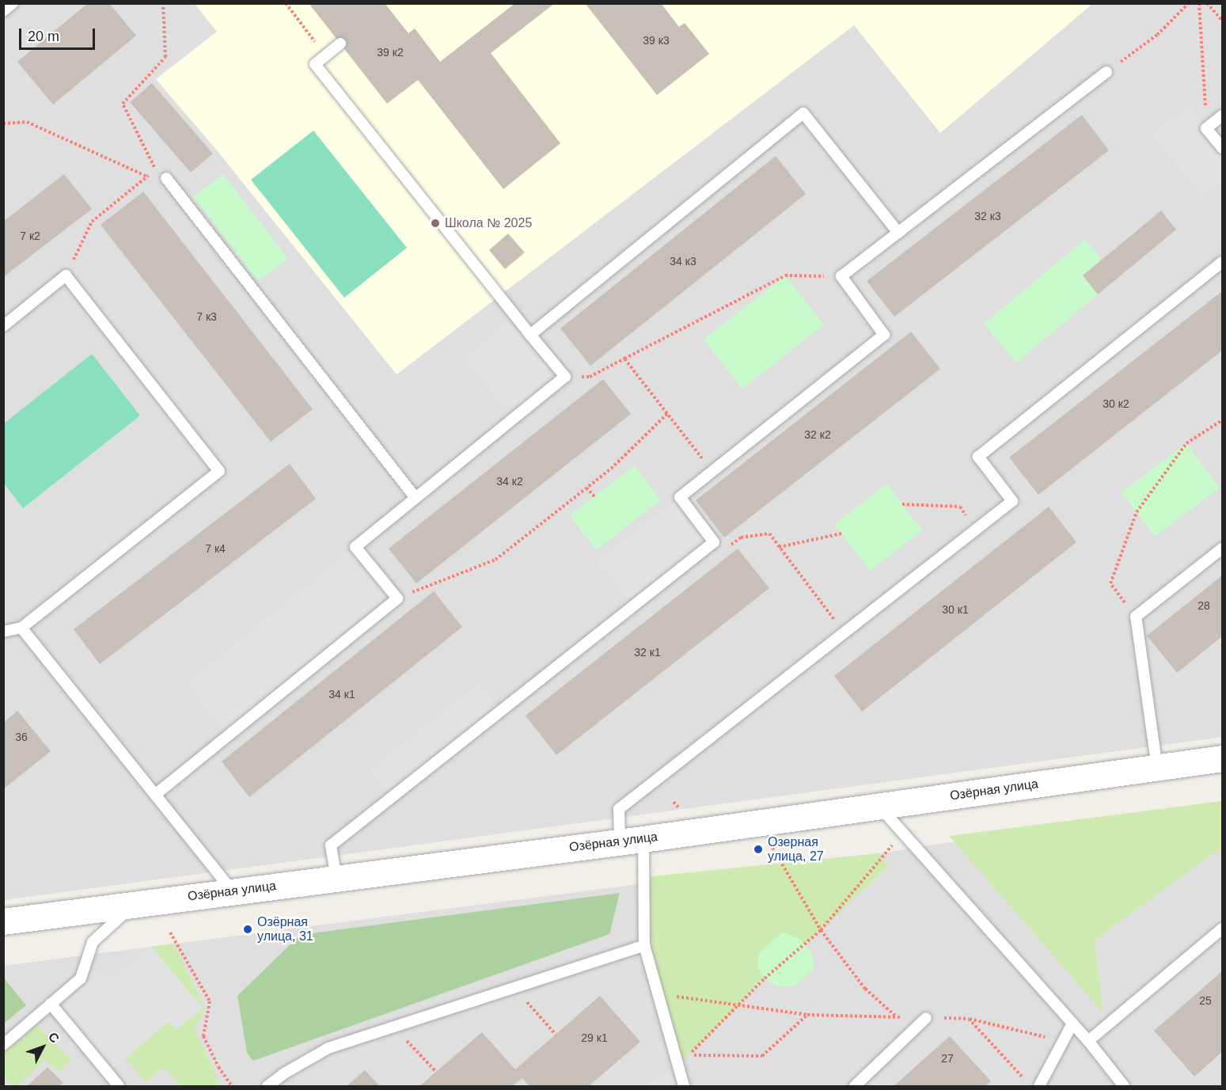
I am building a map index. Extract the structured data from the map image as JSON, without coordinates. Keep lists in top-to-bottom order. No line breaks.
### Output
{"streets":{"street":["Озёрная улица"]},"places":["Школа № 2025","Озерная улица, 27","Озёрная улица, 31"],"house_numbers":["39 к3","39 к2","32 к3","7 к2","34 к3","7 к3","30 к2","32 к2","34 к2","7 к4","28","30 к1","32 к1","34 к1","36","25","29 к1","27"],"scale_bar":"20 m","north":"top right"}
